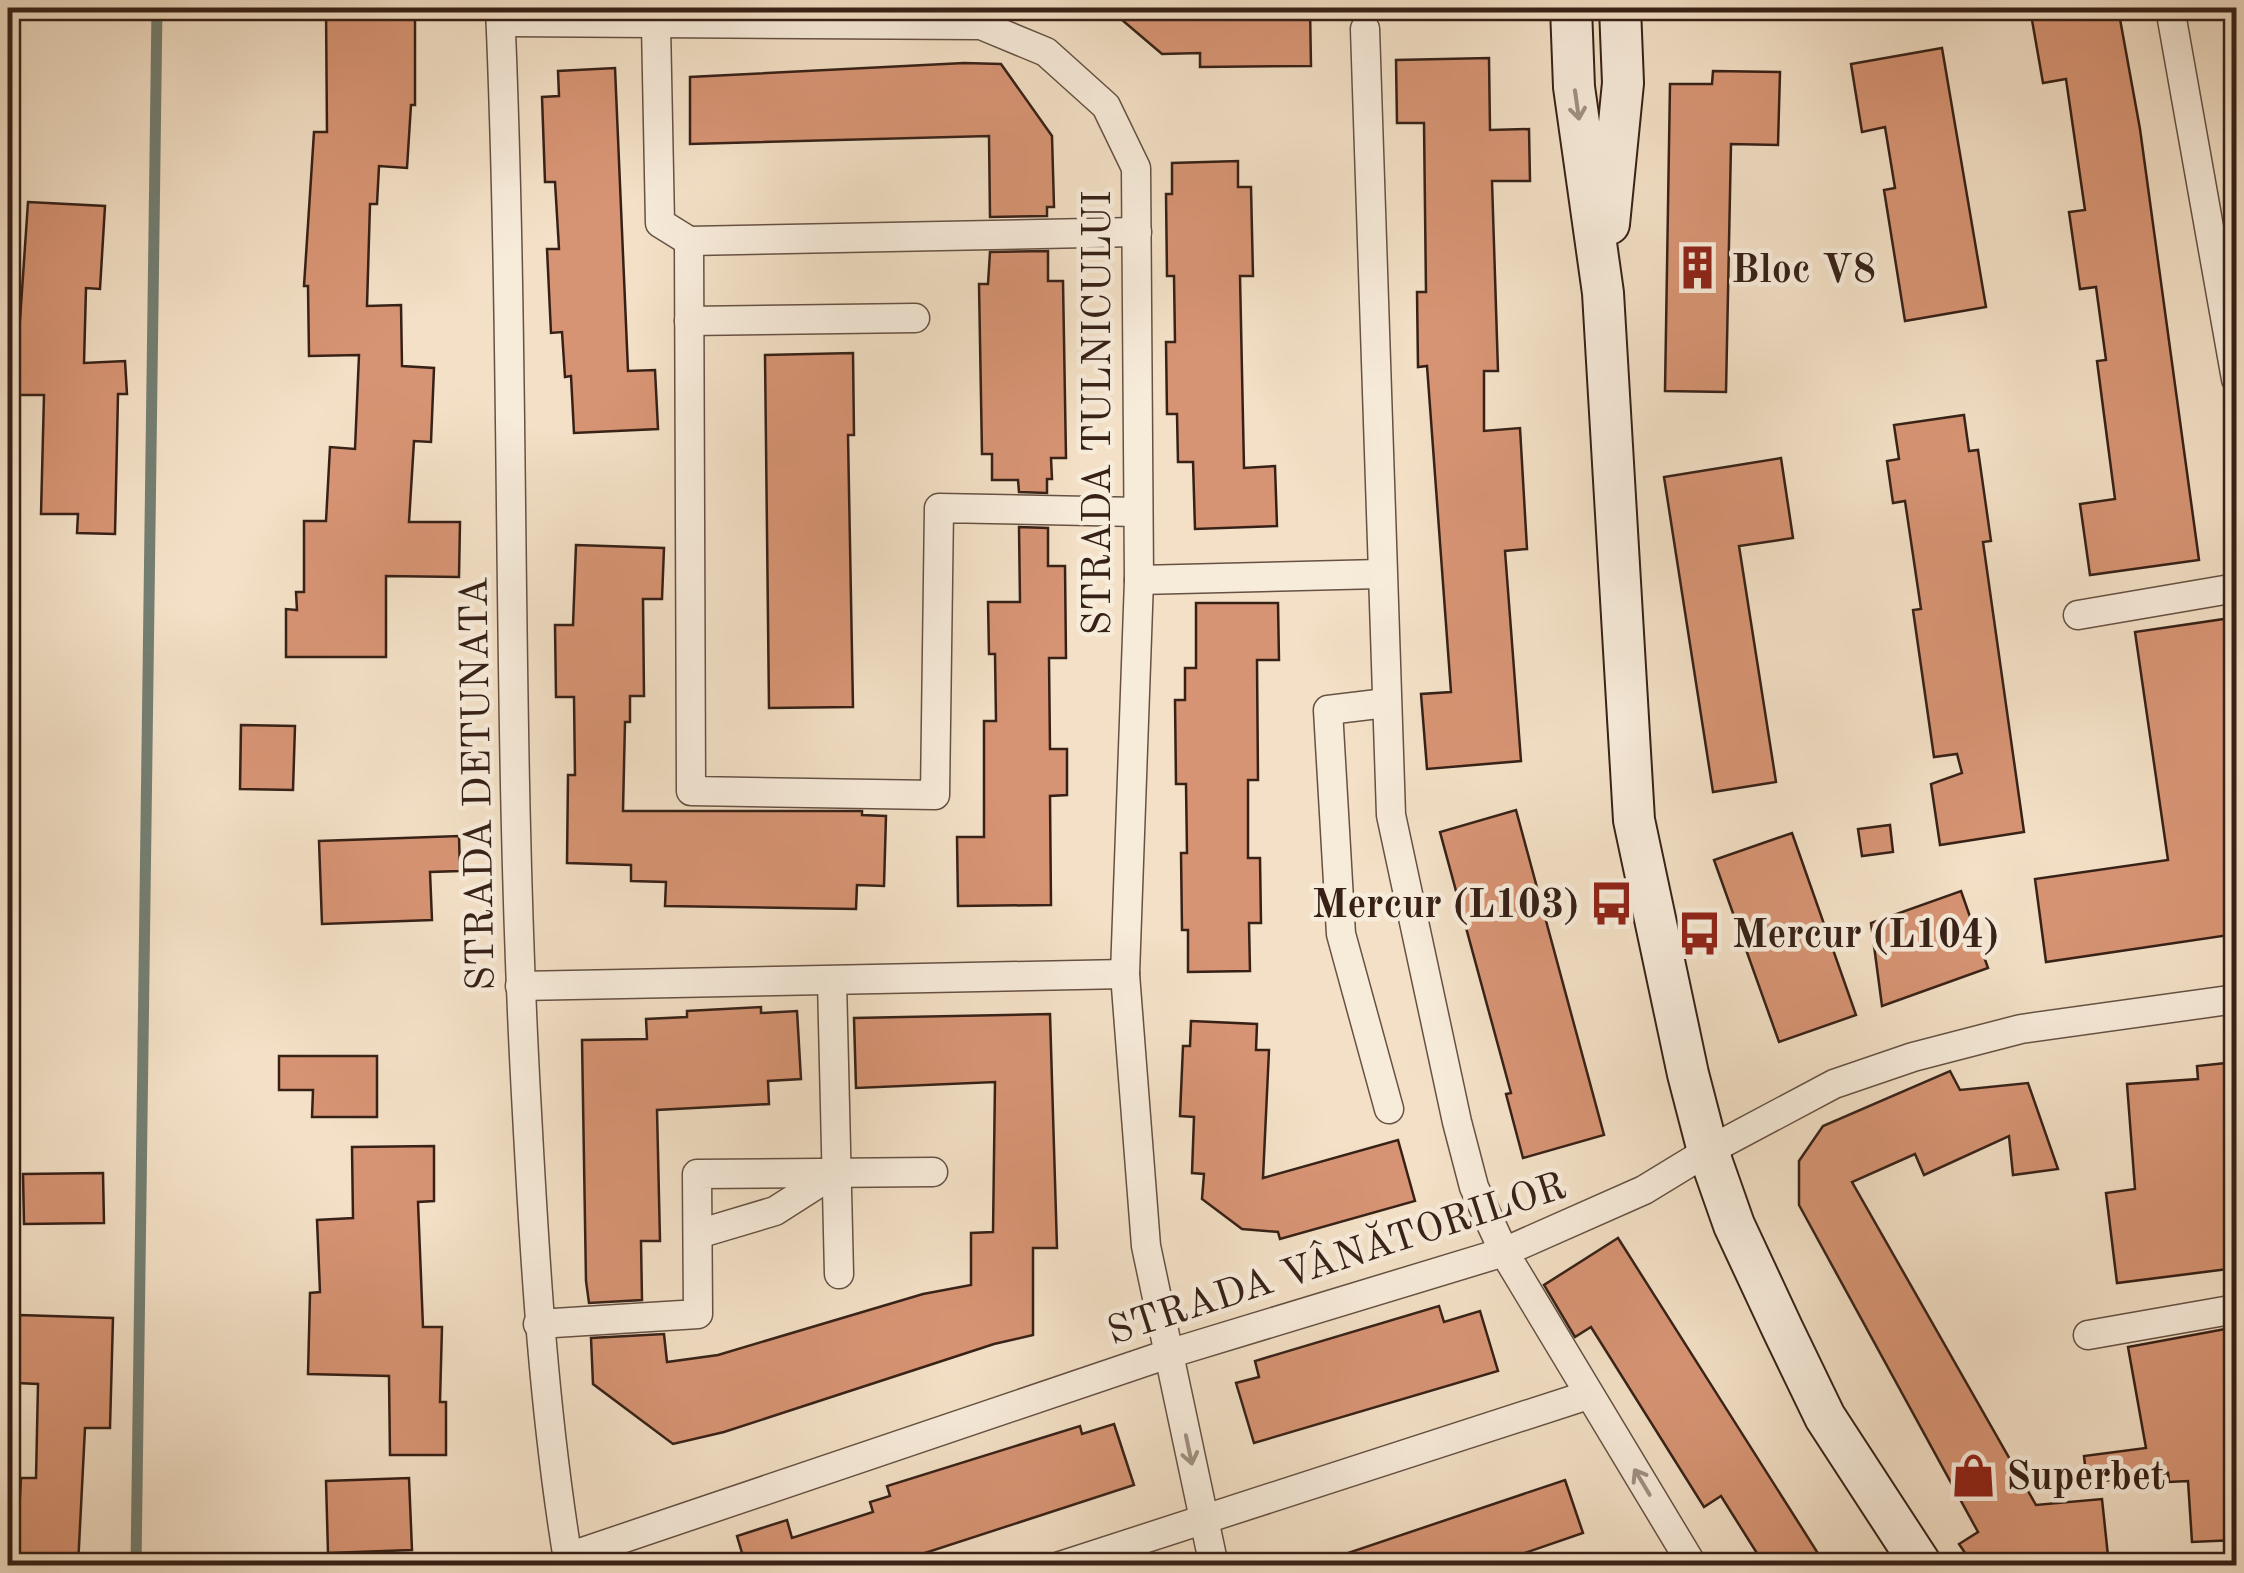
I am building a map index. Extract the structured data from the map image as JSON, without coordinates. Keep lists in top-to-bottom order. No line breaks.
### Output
{"streets":{"street":["STRADA TULNICULUI","STRADA DETUNATA","STRADA VÂNĂTORILOR"]},"crossings":[["STRADA TULNICULUI","STRADA DETUNATA"],["STRADA TULNICULUI","STRADA VÂNĂTORILOR"],["STRADA DETUNATA","STRADA VÂNĂTORILOR"]],"places":{"building":["Bloc V8"],"bus stop":["Mercur (L103)","Mercur (L104)"],"shop":["Superbet"]}}
